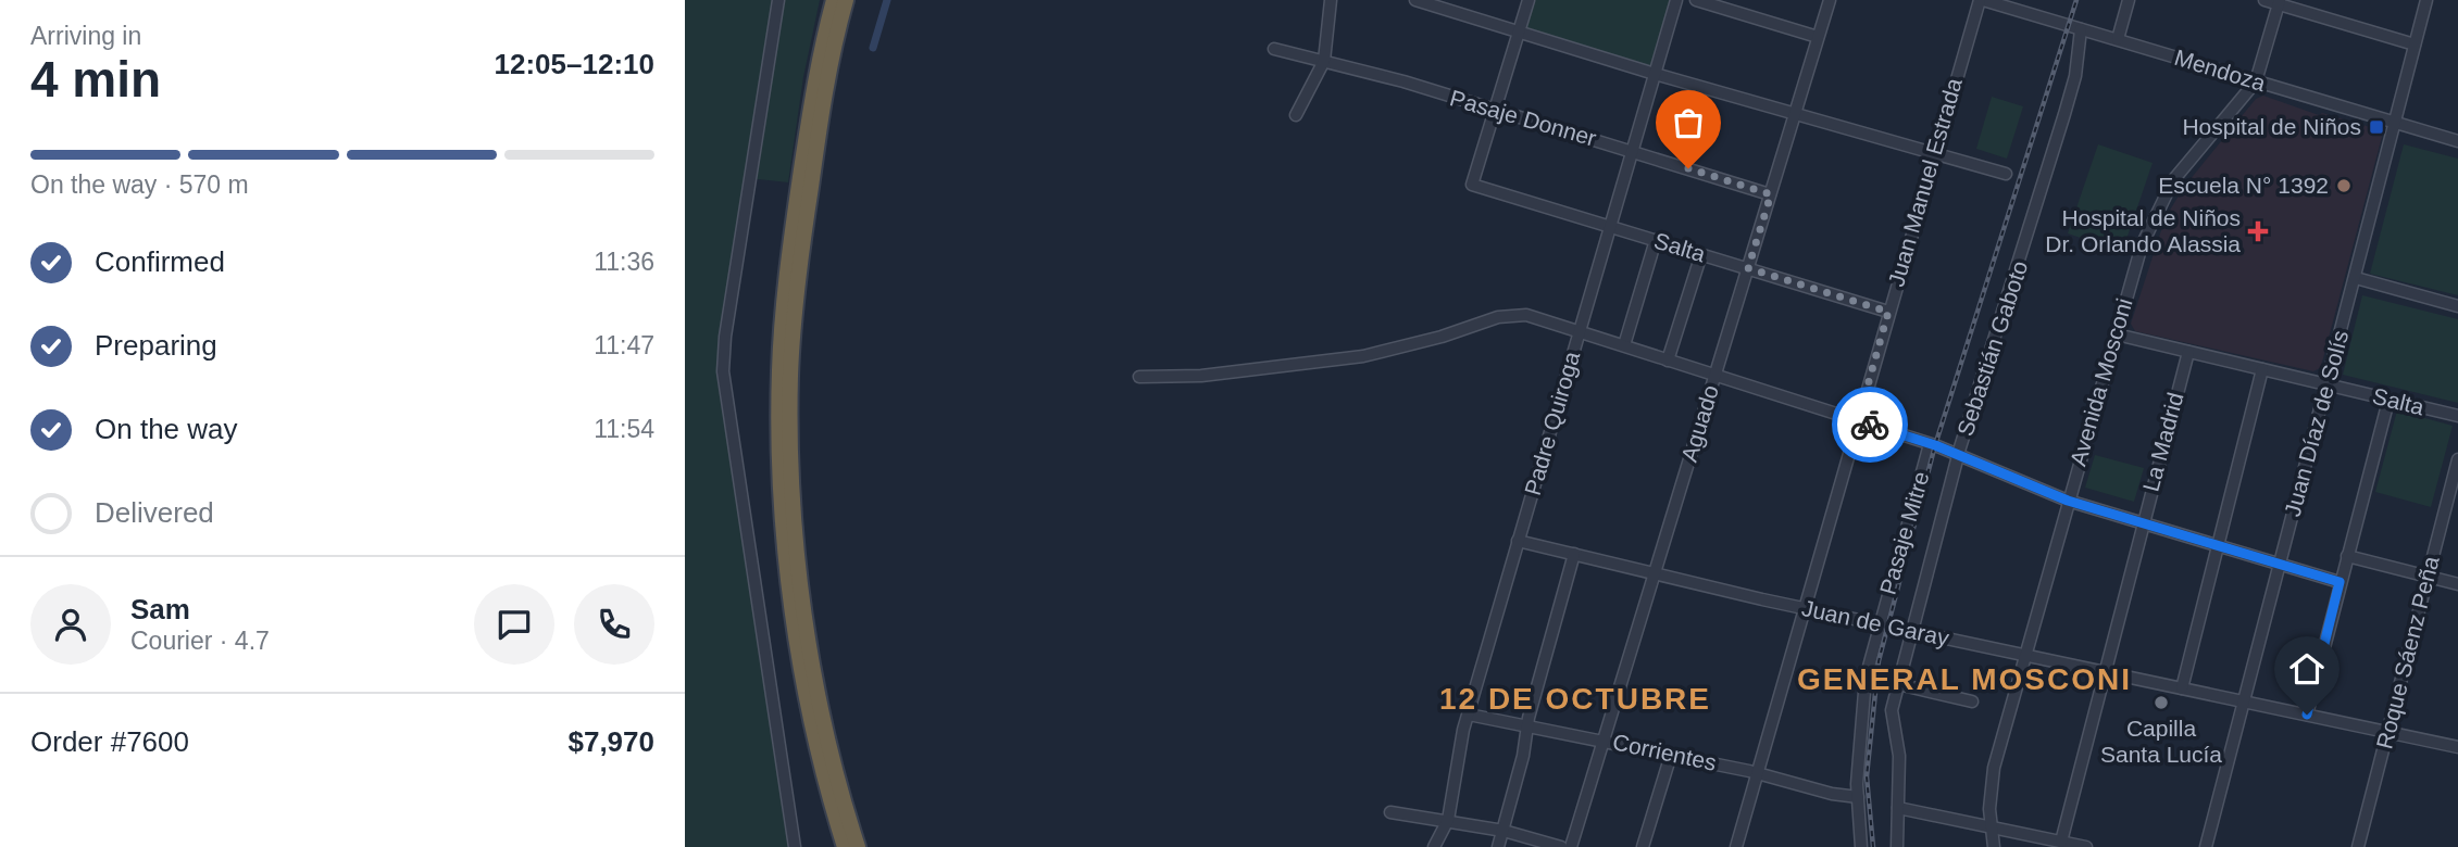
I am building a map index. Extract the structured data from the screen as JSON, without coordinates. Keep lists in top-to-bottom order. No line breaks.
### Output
{"streets":{"street":["Mendoza","Pasaje Donner","Juan Manuel Estrada","Salta","Sebastián Gaboto","Avenida Mosconi","Padre Quiroga","Aguado","Juan Díaz de Solís","La Madrid","Pasaje Mitre","Juan de Garay","Roque Sáenz Peña","Corrientes"]},"crossings":[["Mendoza","Juan Manuel Estrada"],["Mendoza","Sebastián Gaboto"],["Mendoza","Avenida Mosconi"],["Mendoza","Juan Díaz de Solís"],["Pasaje Donner","Salta"],["Pasaje Donner","Padre Quiroga"],["Pasaje Donner","Aguado"],["Juan Manuel Estrada","Salta"],["Juan Manuel Estrada","Juan de Garay"],["Juan Manuel Estrada","Corrientes"],["Salta","Avenida Mosconi"],["Salta","Padre Quiroga"],["Salta","Aguado"],["Salta","Juan Díaz de Solís"],["Salta","La Madrid"],["Sebastián Gaboto","Juan de Garay"],["Avenida Mosconi","Juan de Garay"],["Padre Quiroga","Juan de Garay"],["Padre Quiroga","Corrientes"],["Aguado","Juan de Garay"],["Aguado","Corrientes"],["Juan Díaz de Solís","Juan de Garay"],["La Madrid","Juan de Garay"],["Pasaje Mitre","Juan de Garay"],["Pasaje Mitre","Corrientes"],["Juan de Garay","Roque Sáenz Peña"]],"districts":["GENERAL MOSCONI","12 DE OCTUBRE"],"places":{"transit":["Hospital de Niños"],"other":["Escuela N° 1392","Capilla Santa Lucía"],"health":["Hospital de Niños Dr. Orlando Alassia"]},"page":{"heading":["4 min","Arriving in","12:05–12:10"],"panel":["Sam","Courier · 4.7","Order #7600","$7,970"],"bar":"On the way · 570 m","list":[["Confirmed","11:36"],["Preparing","11:47"],["On the way","11:54"],"Delivered"]}}
